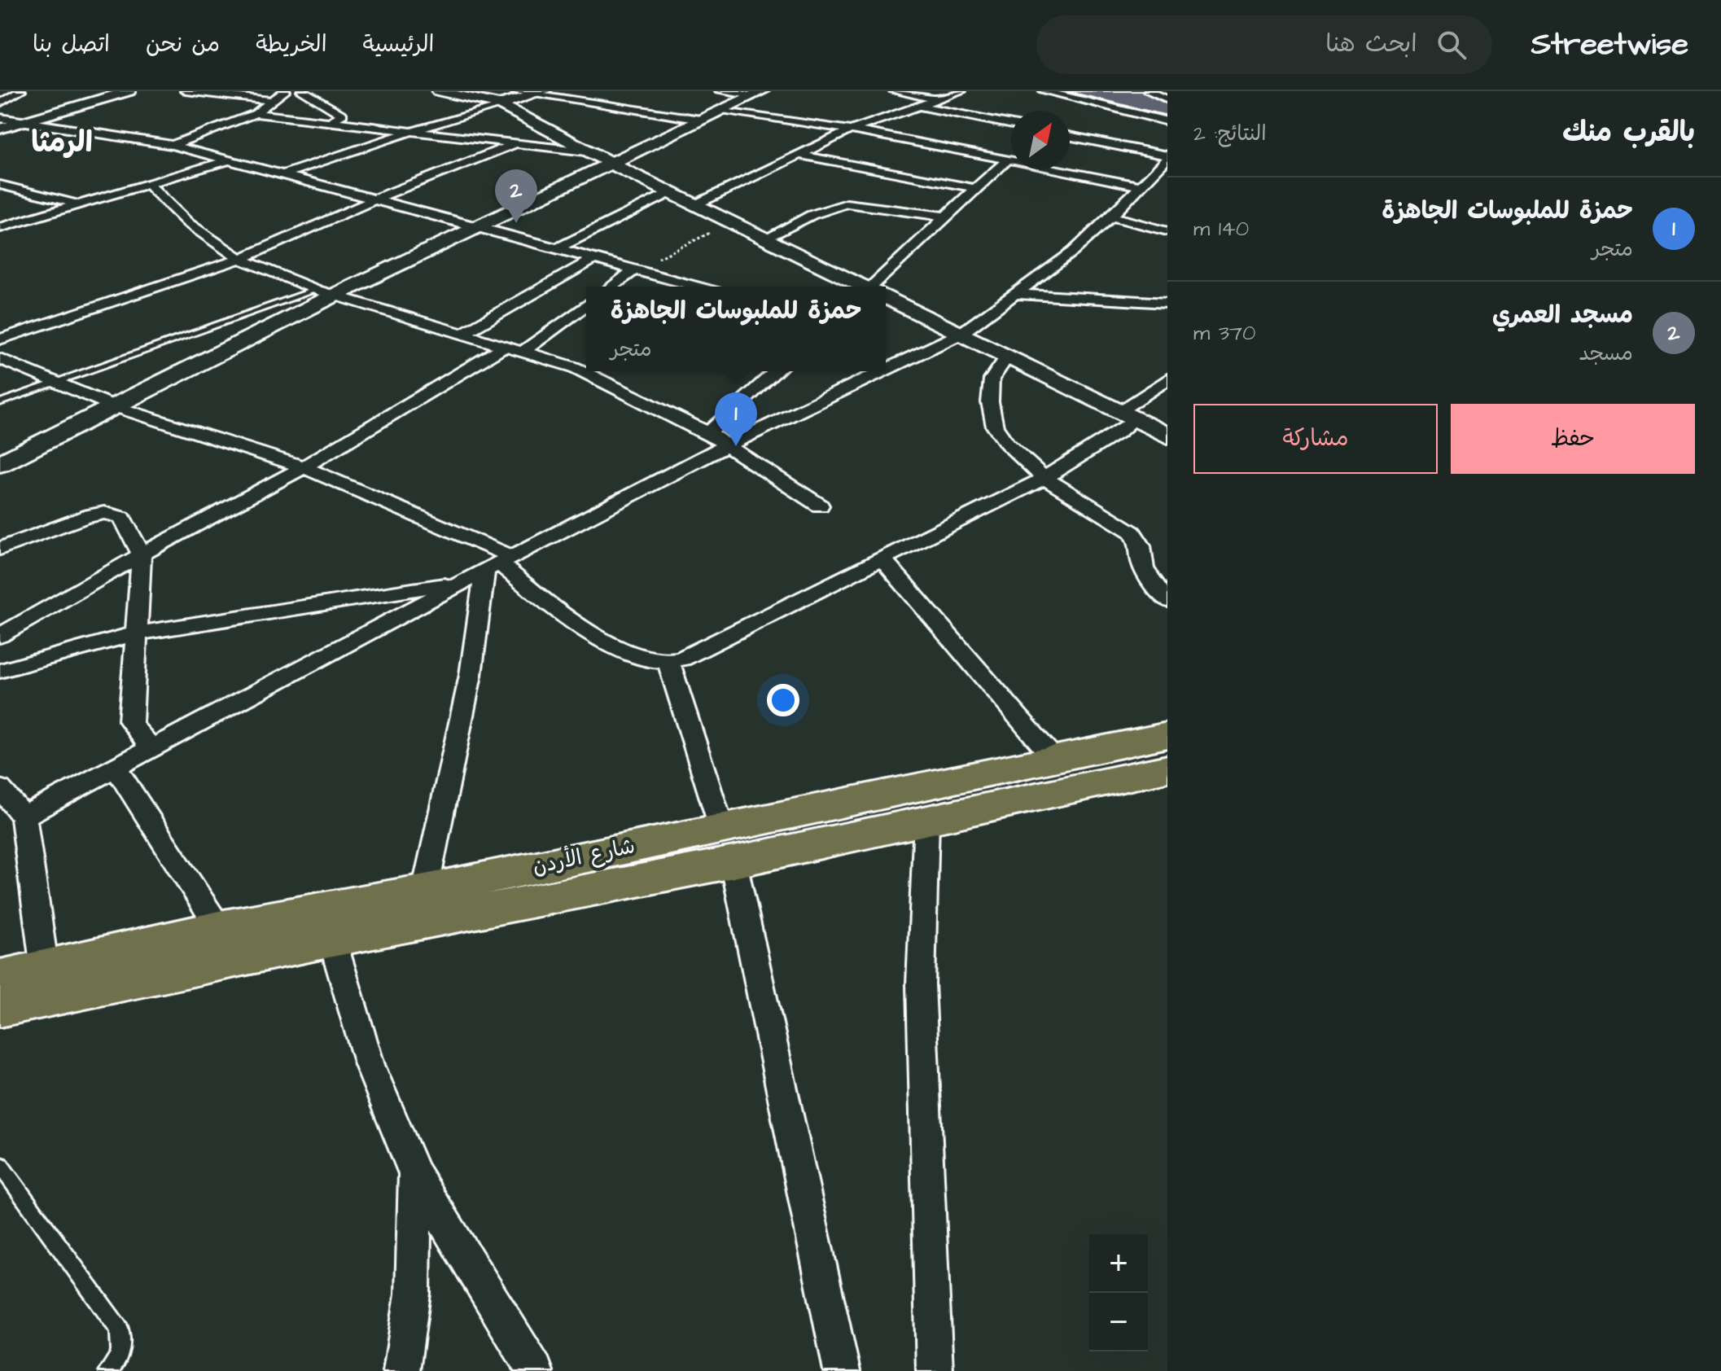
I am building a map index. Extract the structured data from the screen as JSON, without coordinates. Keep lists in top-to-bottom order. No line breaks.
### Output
{"streets":{"highway":["شارع الأردن"]},"districts":["الرمثا"],"north":"top right","page":{"header":"Streetwise","search":"ابحث هنا","nav":["الرئيسية","الخريطة","من نحن","اتصل بنا"],"heading":["بالقرب منك","النتائج: 2"],"pins":["2","1"],"list":[{"mark":"1","name":"حمزة للملبوسات الجاهزة","note":"متجر","value":"140 m"},{"mark":"2","name":"مسجد العمري","note":"مسجد","value":"370 m"}],"popup":["حمزة للملبوسات الجاهزة","متجر"],"buttons":["حفظ","مشاركة"],"map_buttons":["+","−"]}}
